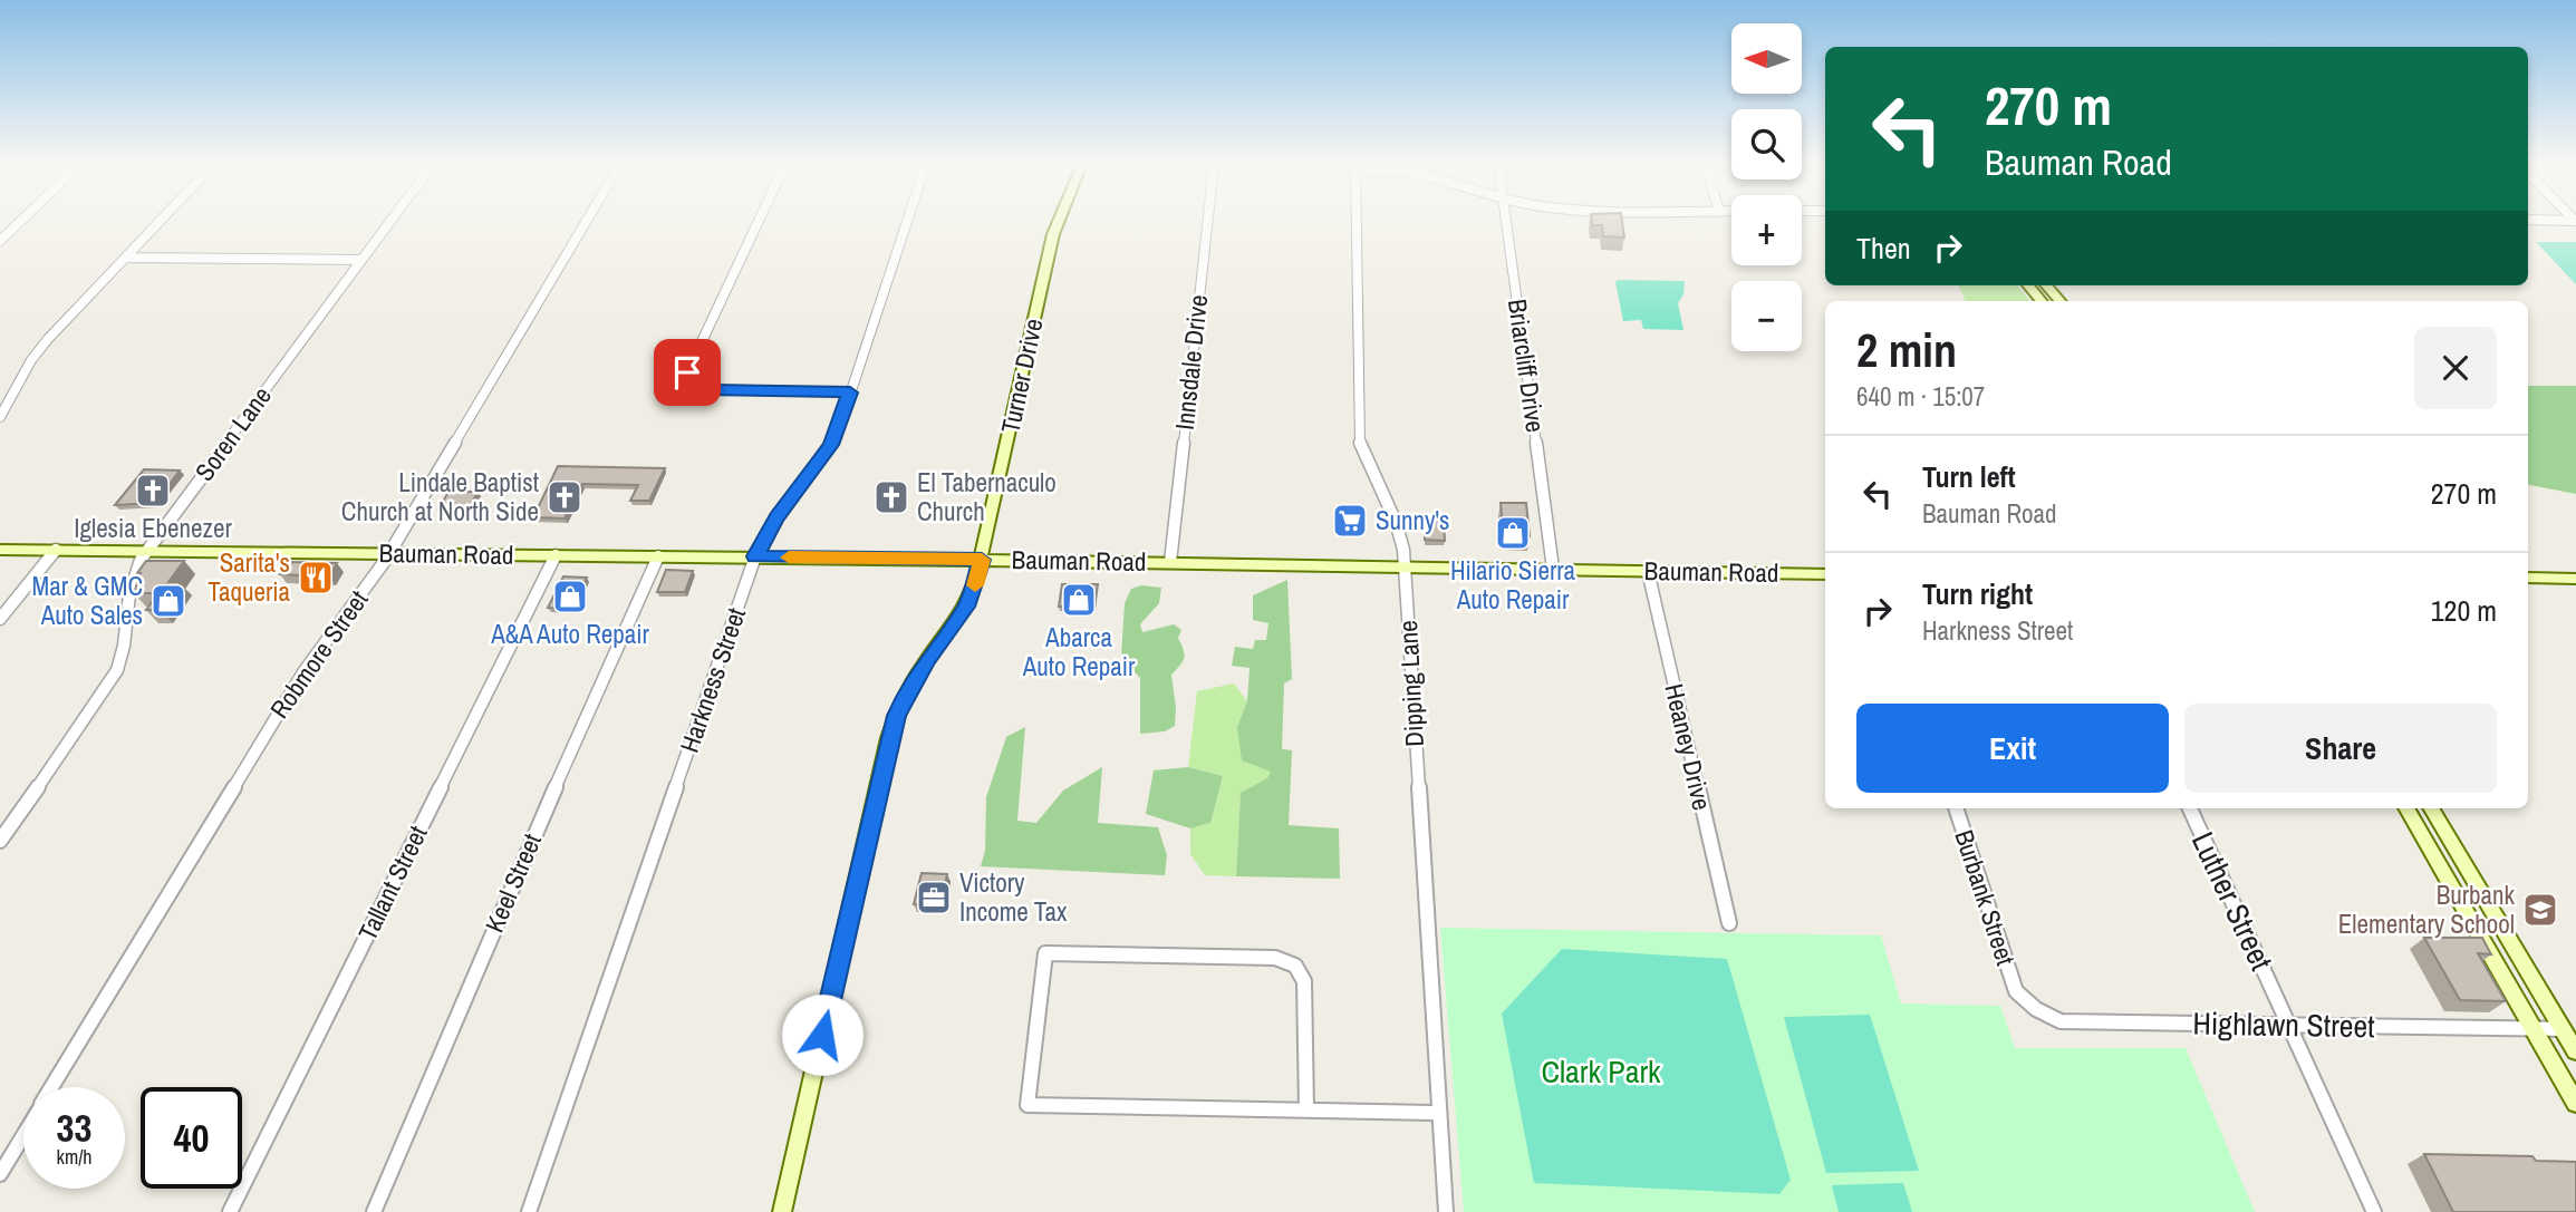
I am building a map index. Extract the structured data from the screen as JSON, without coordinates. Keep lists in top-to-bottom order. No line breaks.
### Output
{"streets":{"street":["Innsdale Drive","Briarcliff Drive","Turner Drive","Soren Lane","Bauman Road","Robmore Street","Harkness Street","Dipping Lane","Heaney Drive","Tallant Street","Keel Street","Burbank Street","Luther Street","Highlawn Street"]},"crossings":[["Innsdale Drive","Bauman Road"],["Briarcliff Drive","Bauman Road"],["Turner Drive","Bauman Road"],["Soren Lane","Bauman Road"],["Bauman Road","Robmore Street"],["Bauman Road","Harkness Street"],["Bauman Road","Dipping Lane"],["Bauman Road","Heaney Drive"],["Bauman Road","Tallant Street"],["Bauman Road","Keel Street"],["Burbank Street","Highlawn Street"],["Luther Street","Highlawn Street"]],"parks":["Clark Park"],"places":{"church":["Iglesia Ebenezer","Lindale Baptist Church at North Side","El Tabernaculo Church"],"supermarket":["Sunny's"],"shop":["Hilario Sierra Auto Repair","A&A Auto Repair","Abarca Auto Repair","Mar & GMC Auto Sales"],"restaurant":["Sarita's Taqueria"],"office":["Victory Income Tax"],"school or university":["Burbank Elementary School"]},"north":"left","page":{"map_buttons":["+","−"],"turn":["270 m","Bauman Road"],"then":"Then","heading":["2 min","640 m · 15:07"],"list":[{"name":"Turn left","note":"Bauman Road","value":"270 m"},{"name":"Turn right","note":"Harkness Street","value":"120 m"}],"buttons":["Exit","Share"],"speed":"33 km/h","limit":"40"}}
